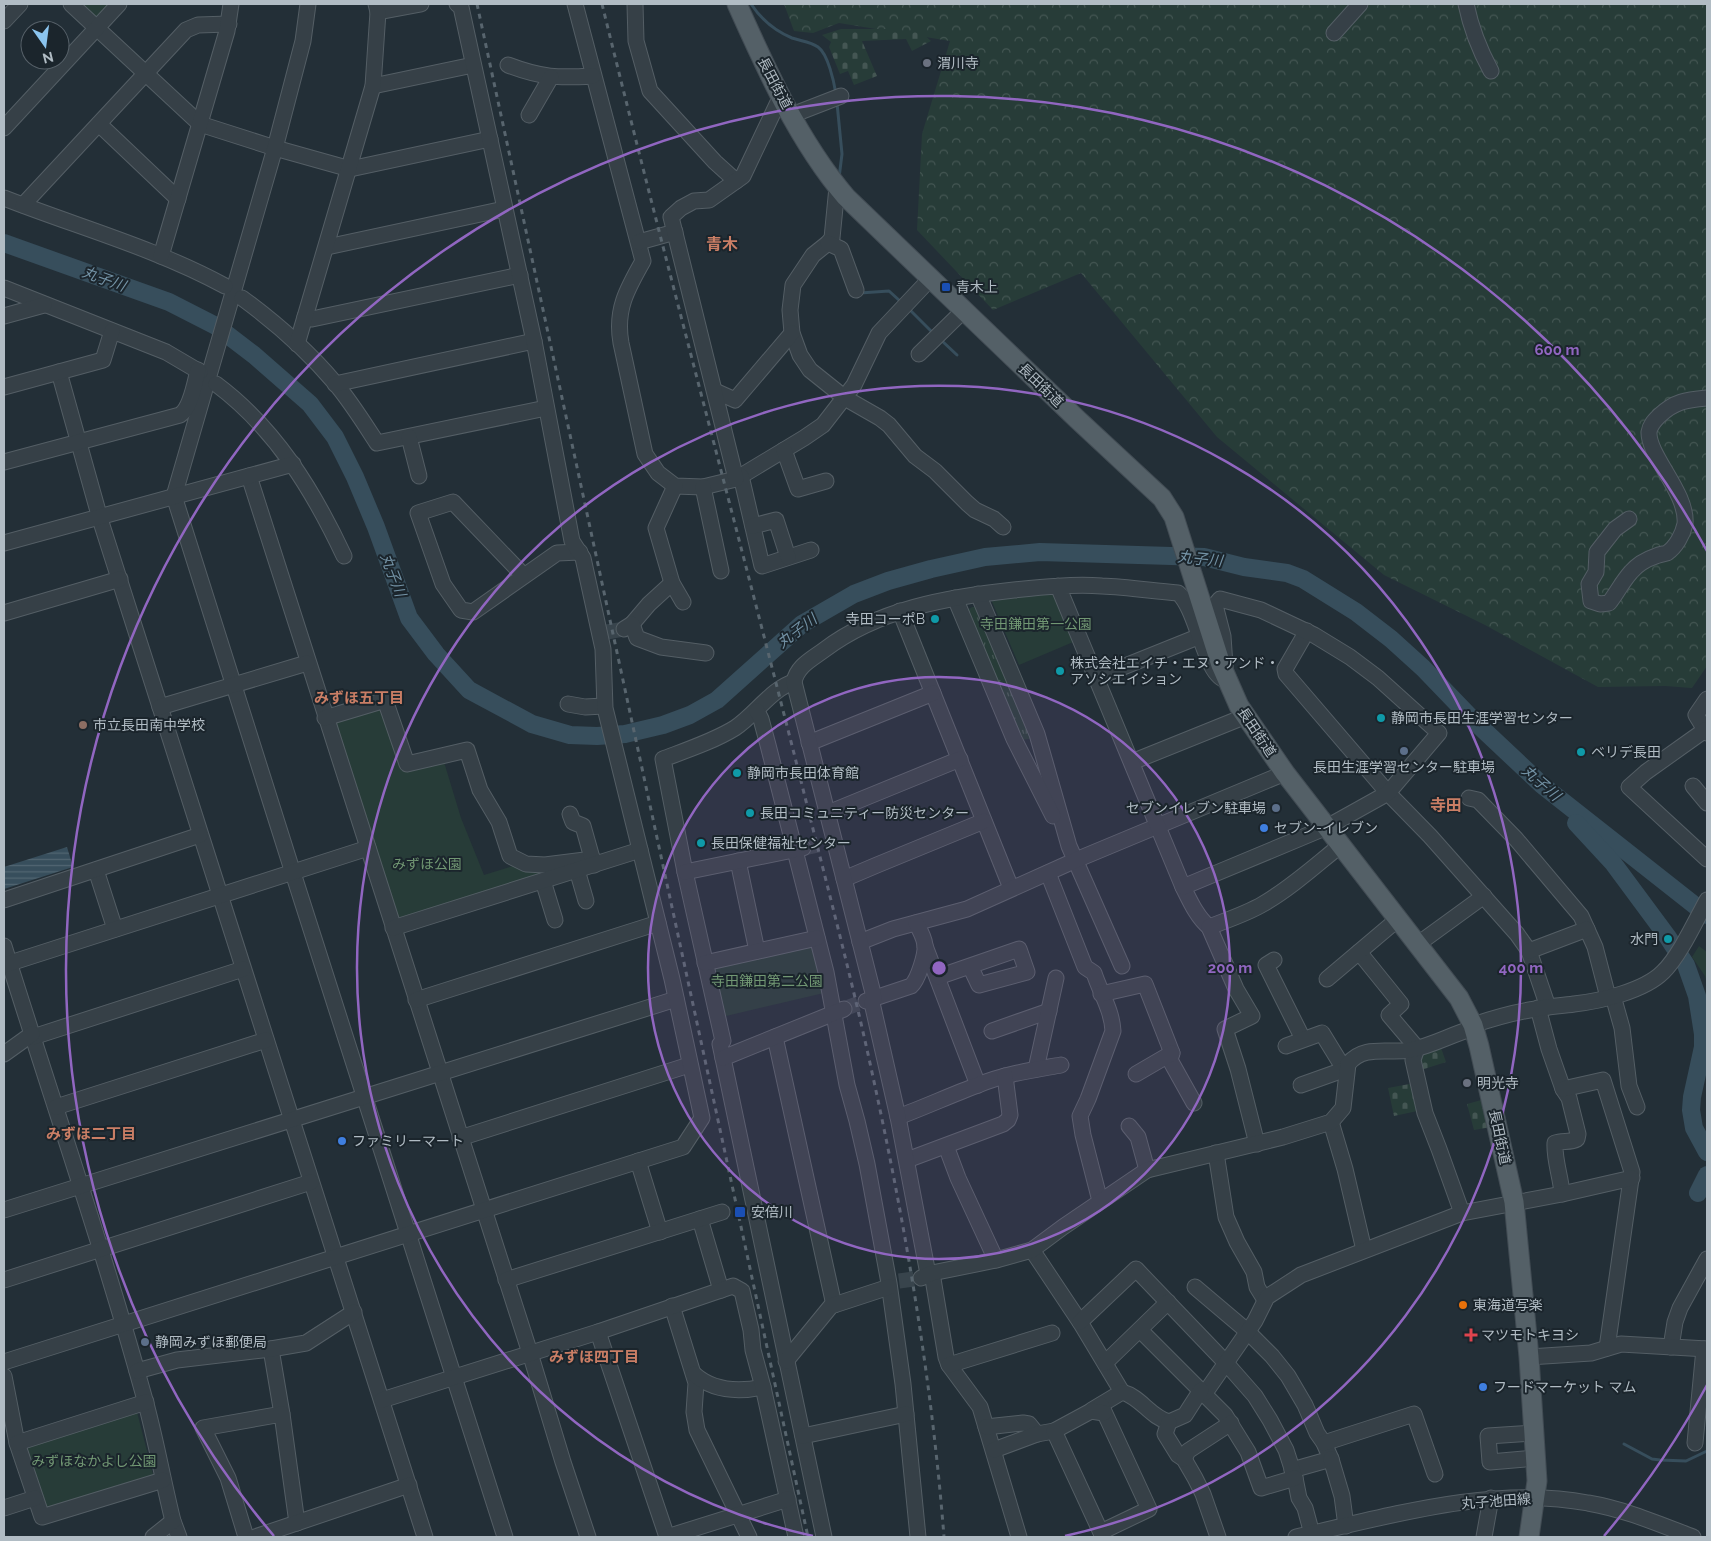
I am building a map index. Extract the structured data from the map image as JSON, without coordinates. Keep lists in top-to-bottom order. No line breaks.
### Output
{"streets":{"main road":["長田街道"],"street":["丸子池田線"]},"crossings":[["長田街道","丸子池田線"]],"districts":["青木","みずほ五丁目","寺田","みずほ二丁目","みずほ四丁目"],"water":["丸子川"],"parks":["寺田鎌田第一公園","みずほ公園","寺田鎌田第二公園","みずほなかよし公園"],"places":{"other":["渭川寺","寺田コーポB","株式会社エイチ・エヌ・アンド・ アソシエイション","静岡市長田生涯学習センター","市立長田南中学校","長田生涯学習センター駐車場","ベリデ長田","静岡市長田体育館","セブンイレブン駐車場","長田コミュニティー防災センター","セブン-イレブン","長田保健福祉センター","水門","明光寺","ファミリーマート","東海道写楽","静岡みずほ郵便局","フードマーケット マム"],"transit":["青木上","安倍川"],"health":["マツモトキヨシ"]},"north":"bottom","rings":["600 m","200 m","400 m"]}
